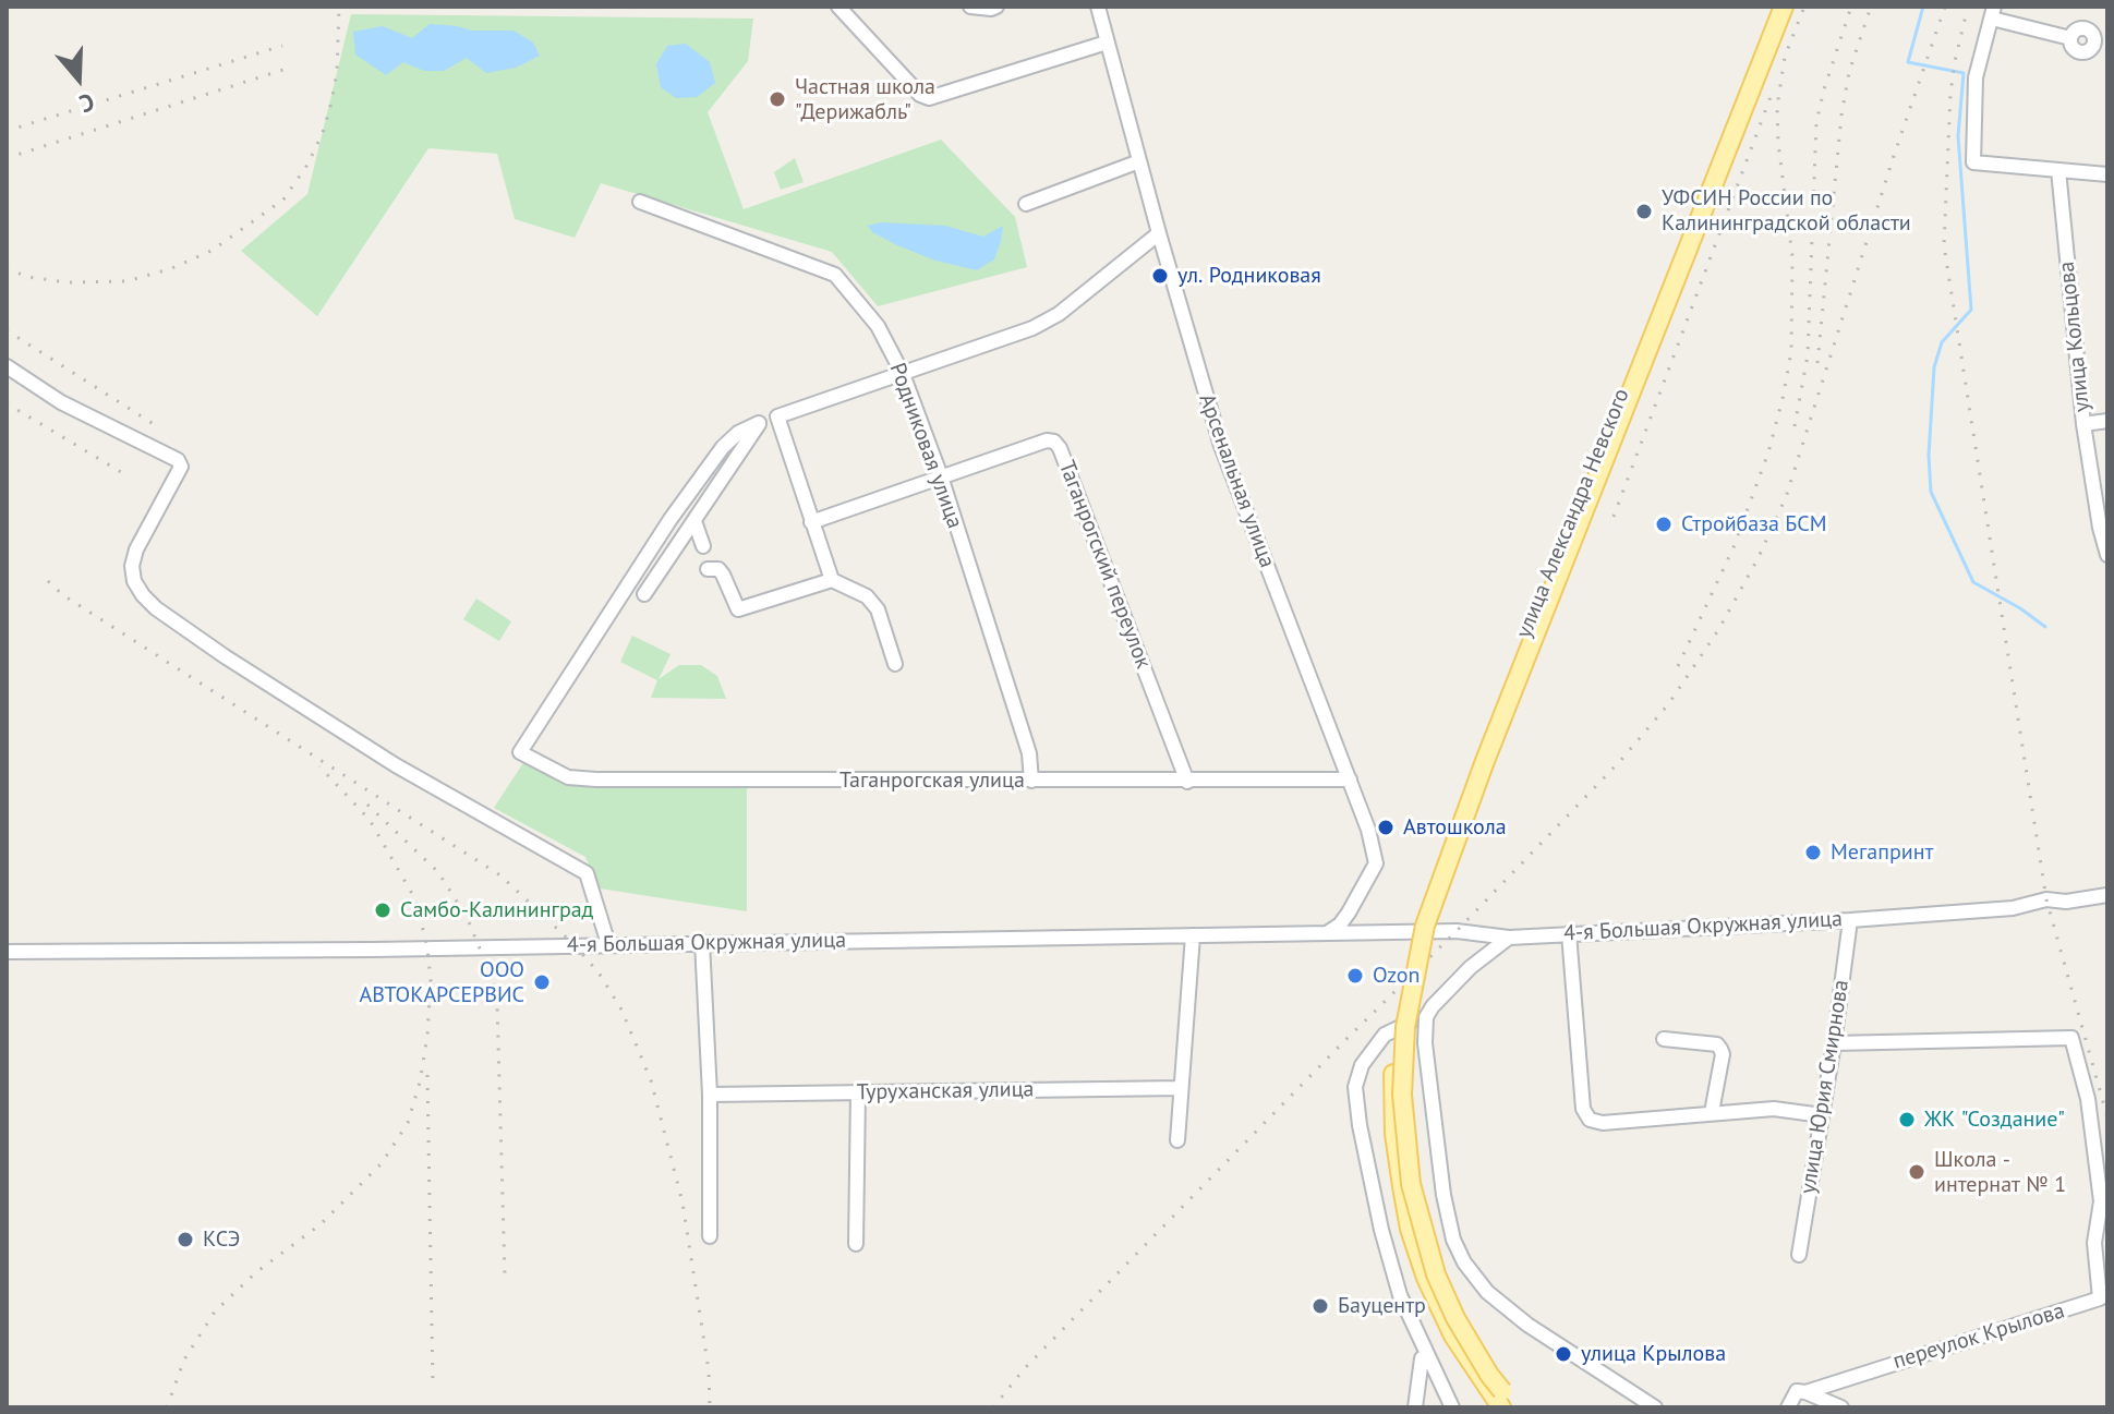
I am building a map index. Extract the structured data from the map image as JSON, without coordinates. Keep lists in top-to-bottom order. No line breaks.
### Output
{"streets":{"main road":["улица Александра Невского"],"street":["улица Кольцова","Родниковая улица","Арсенальная улица","Таганрогский переулок","Таганрогская улица","4-я Большая Окружная улица","улица Юрия Смирнова","Туруханская улица","переулок Крылова"]},"crossings":[["Родниковая улица","Таганрогский переулок"],["Родниковая улица","Таганрогская улица"],["Арсенальная улица","Таганрогская улица"],["Арсенальная улица","4-я Большая Окружная улица"],["Таганрогский переулок","Таганрогская улица"],["4-я Большая Окружная улица","улица Юрия Смирнова"],["улица Юрия Смирнова","переулок Крылова"]],"places":["Частная школа \"Дерижабль\"","УФСИН России по Калининградской области","ул. Родниковая","Стройбаза БСМ","Автошкола","Мегапринт","Самбо-Калининград","Ozon","ООО АВТОКАРСЕРВИС","ЖК \"Создание\"","Школа - интернат № 1","КСЭ","Бауцентр","улица Крылова"],"north":"bottom"}
